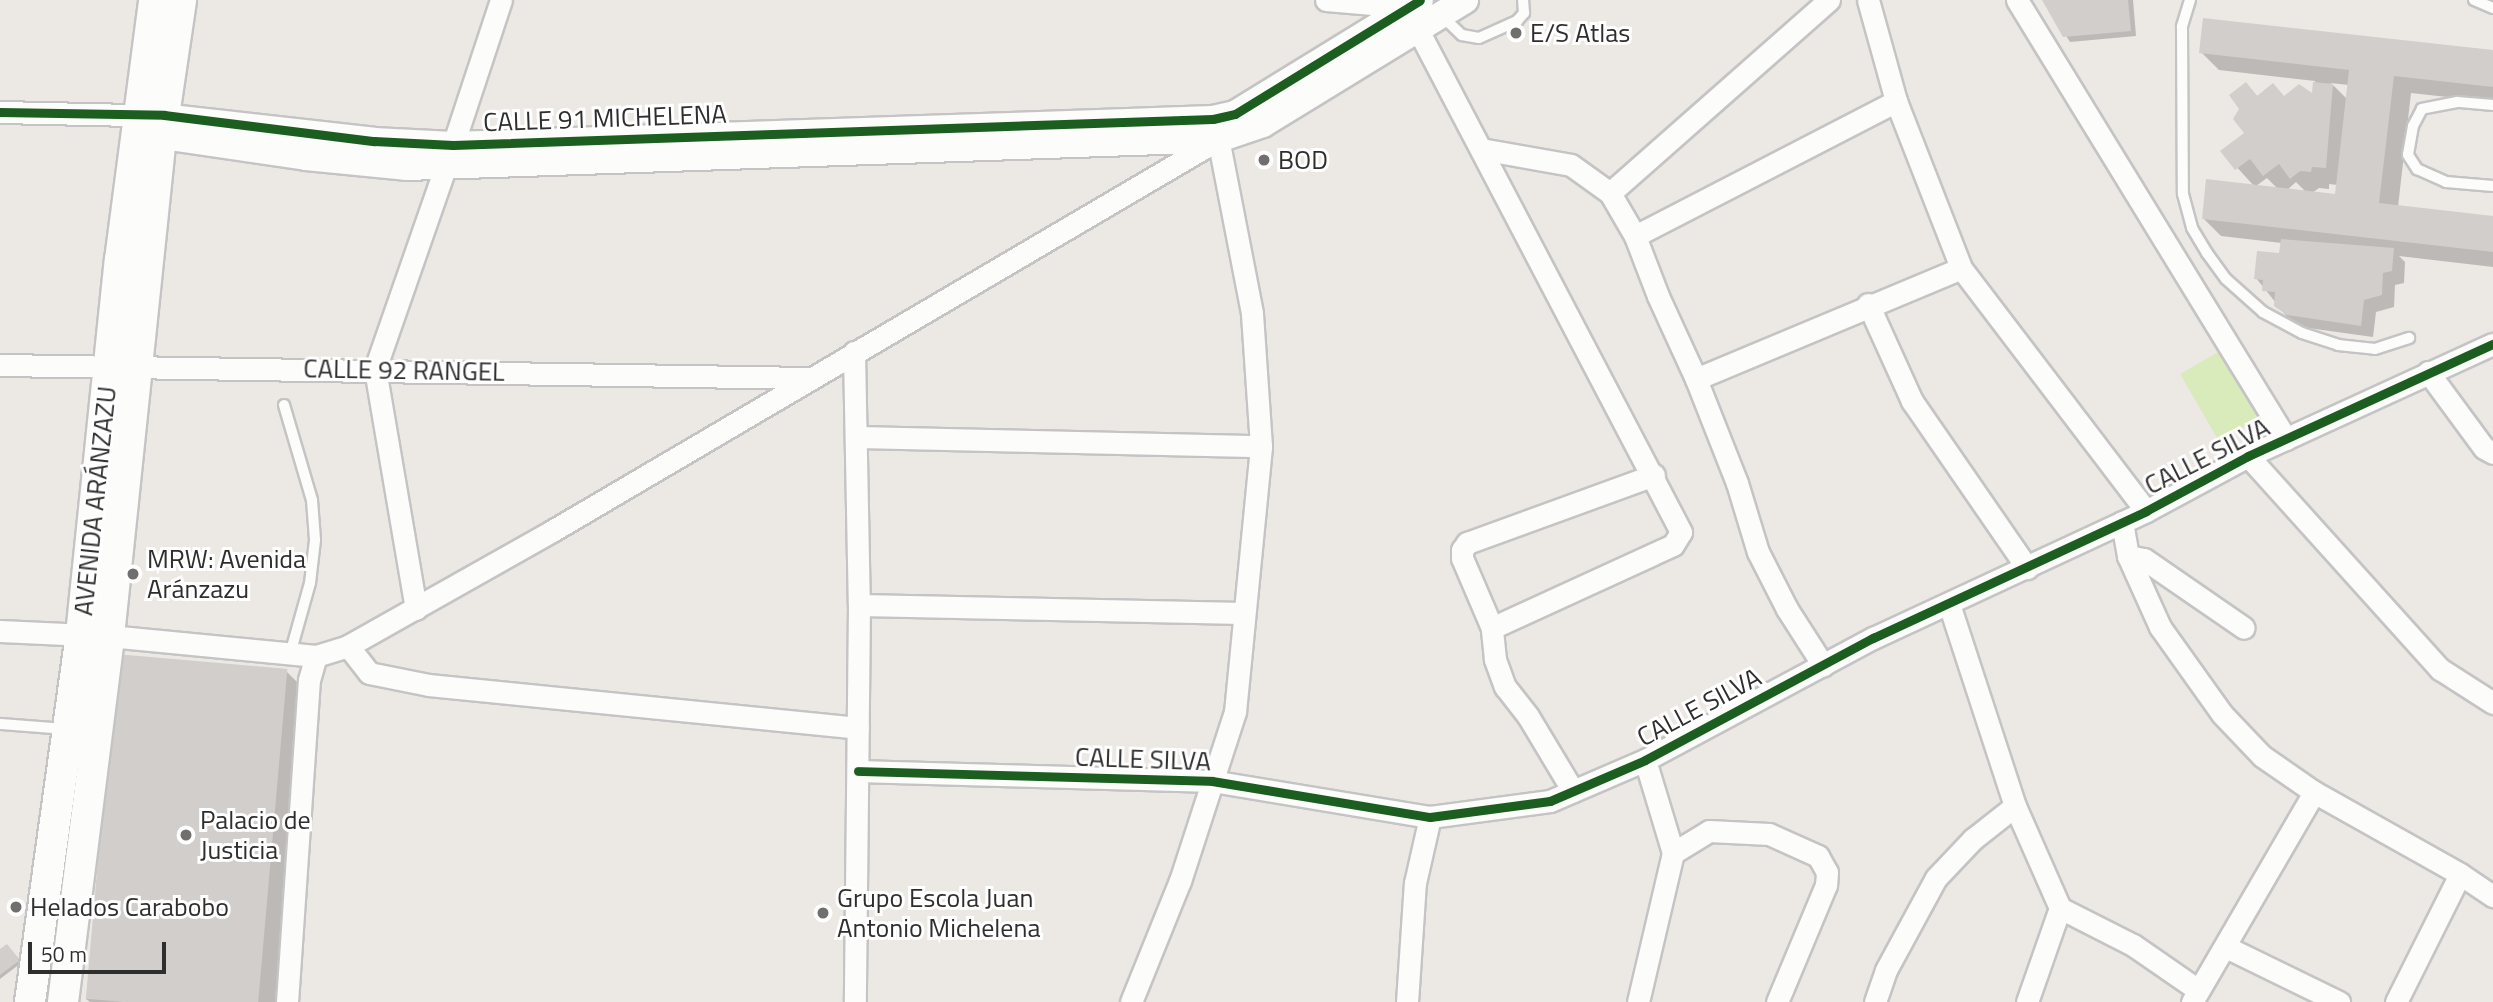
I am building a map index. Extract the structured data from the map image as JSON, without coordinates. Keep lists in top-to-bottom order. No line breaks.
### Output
{"streets":{"main road":["AVENIDA ARÁNZAZU"],"street":["CALLE 91 MICHELENA","CALLE 92 RANGEL","CALLE SILVA"]},"crossings":[["CALLE 91 MICHELENA","AVENIDA ARÁNZAZU"],["CALLE 92 RANGEL","AVENIDA ARÁNZAZU"]],"places":["E/S Atlas","BOD","MRW: Avenida Aránzazu","Palacio de Justicia","Helados Carabobo","Grupo Escola Juan Antonio Michelena"],"scale_bar":"50 m"}
